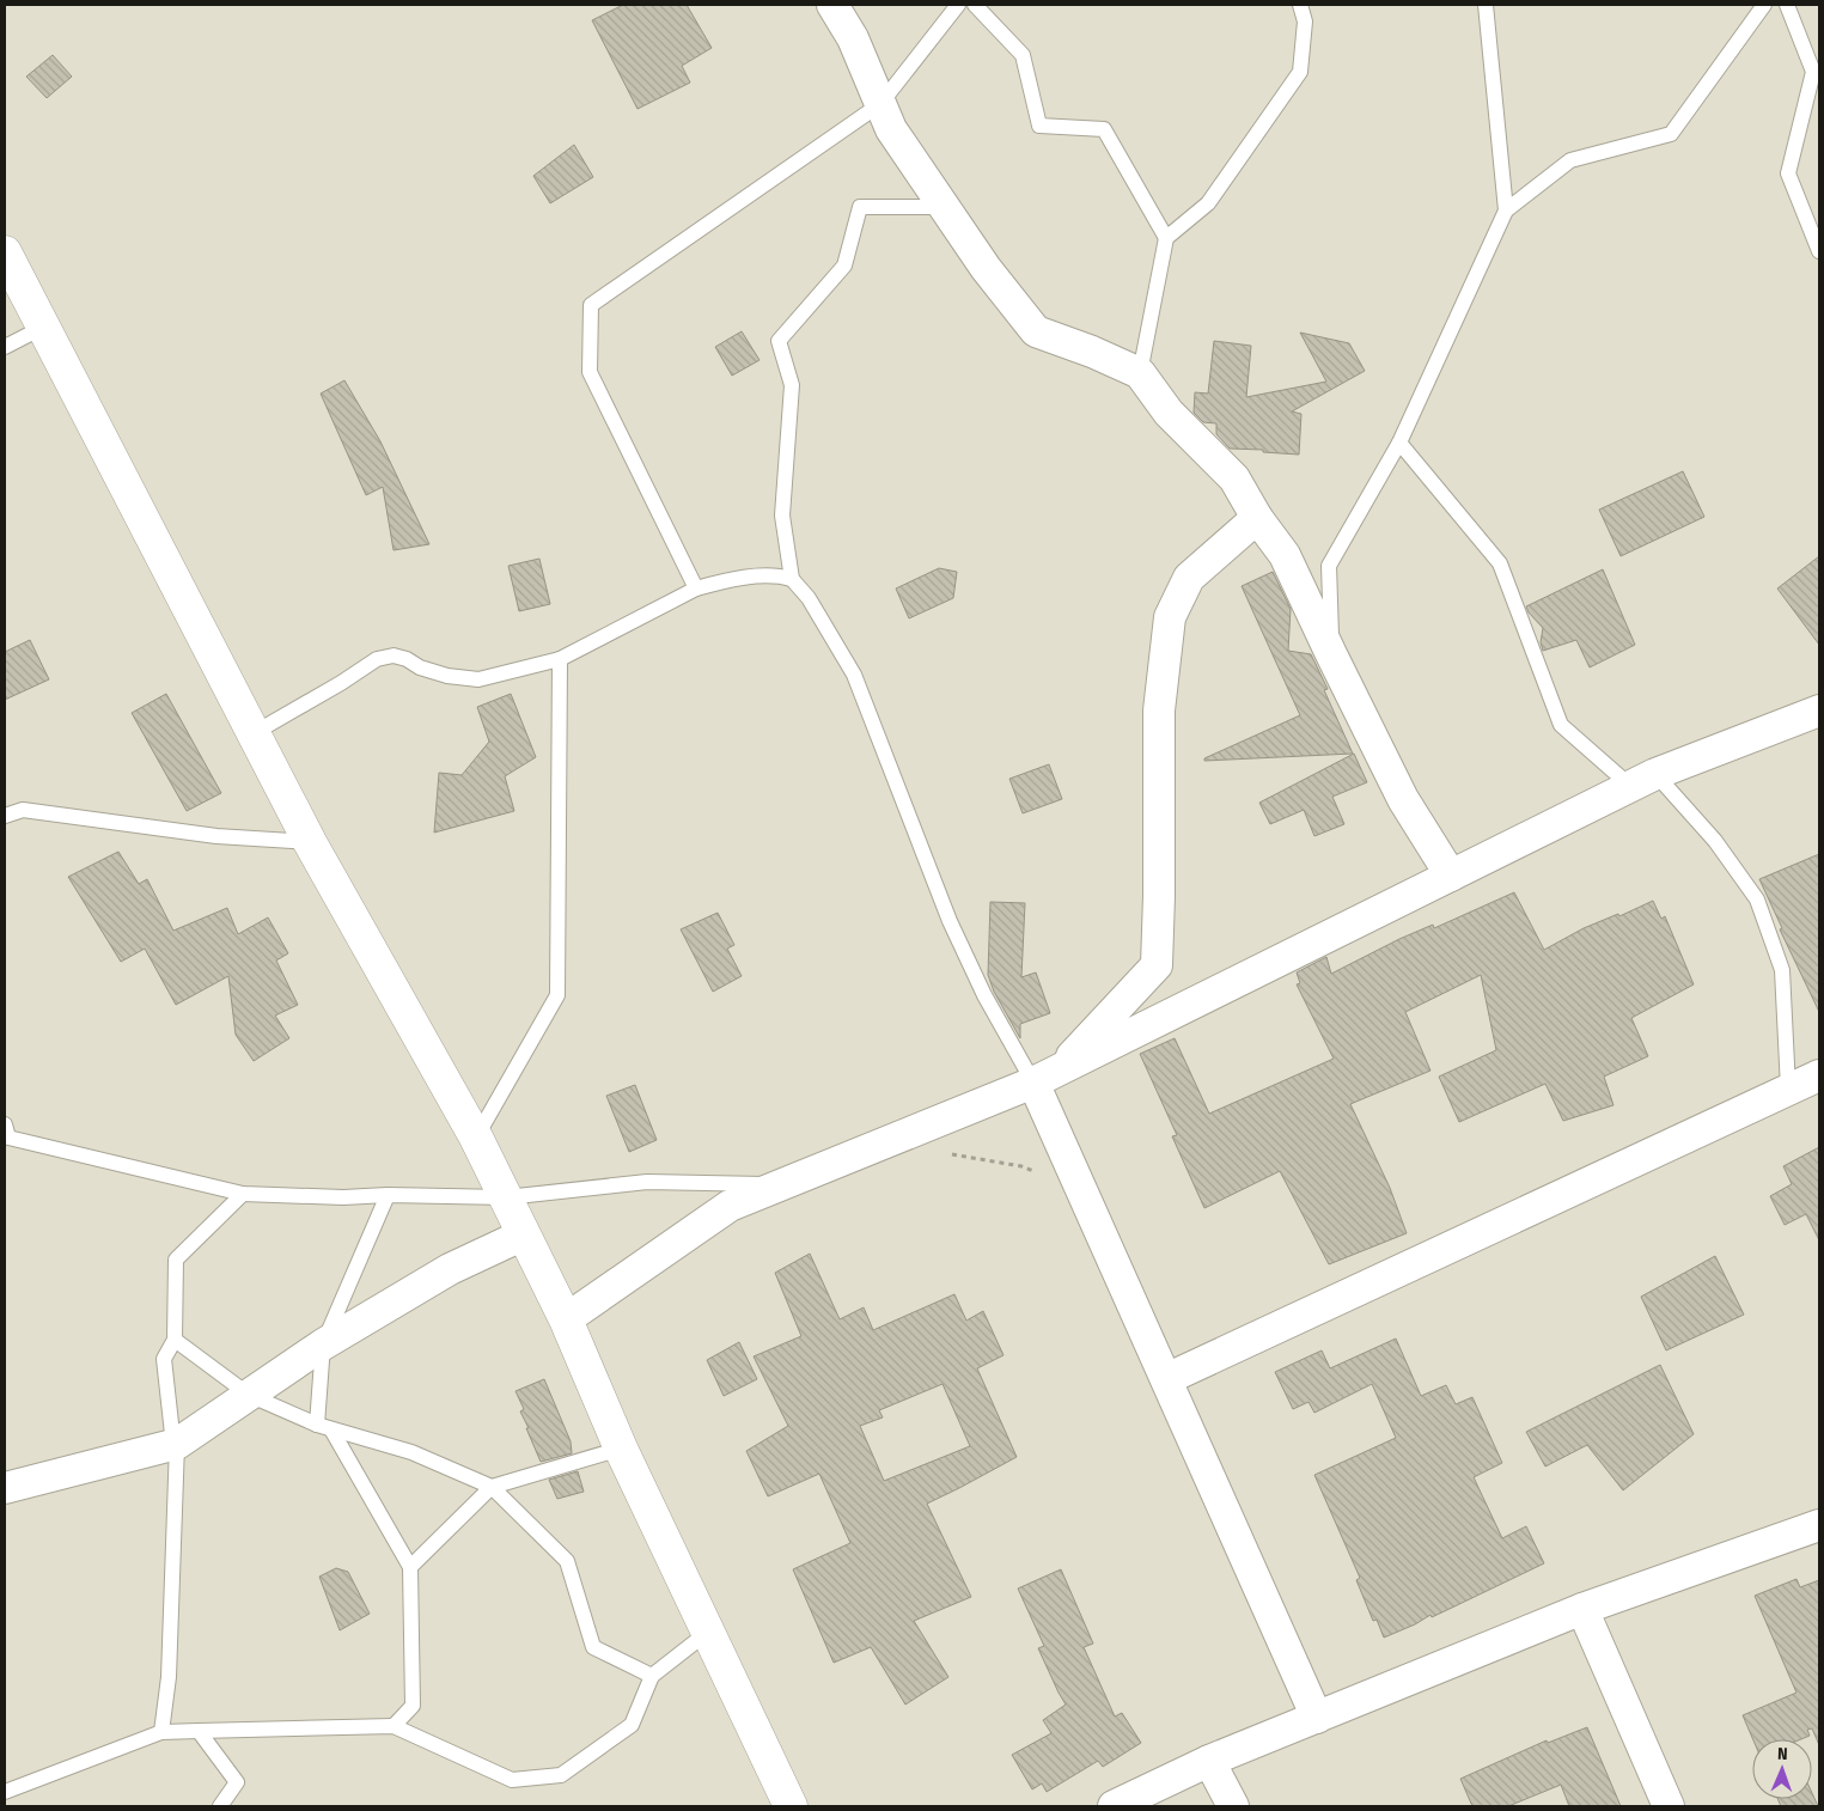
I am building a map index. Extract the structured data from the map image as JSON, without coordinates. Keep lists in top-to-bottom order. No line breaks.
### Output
{"north":"top"}
